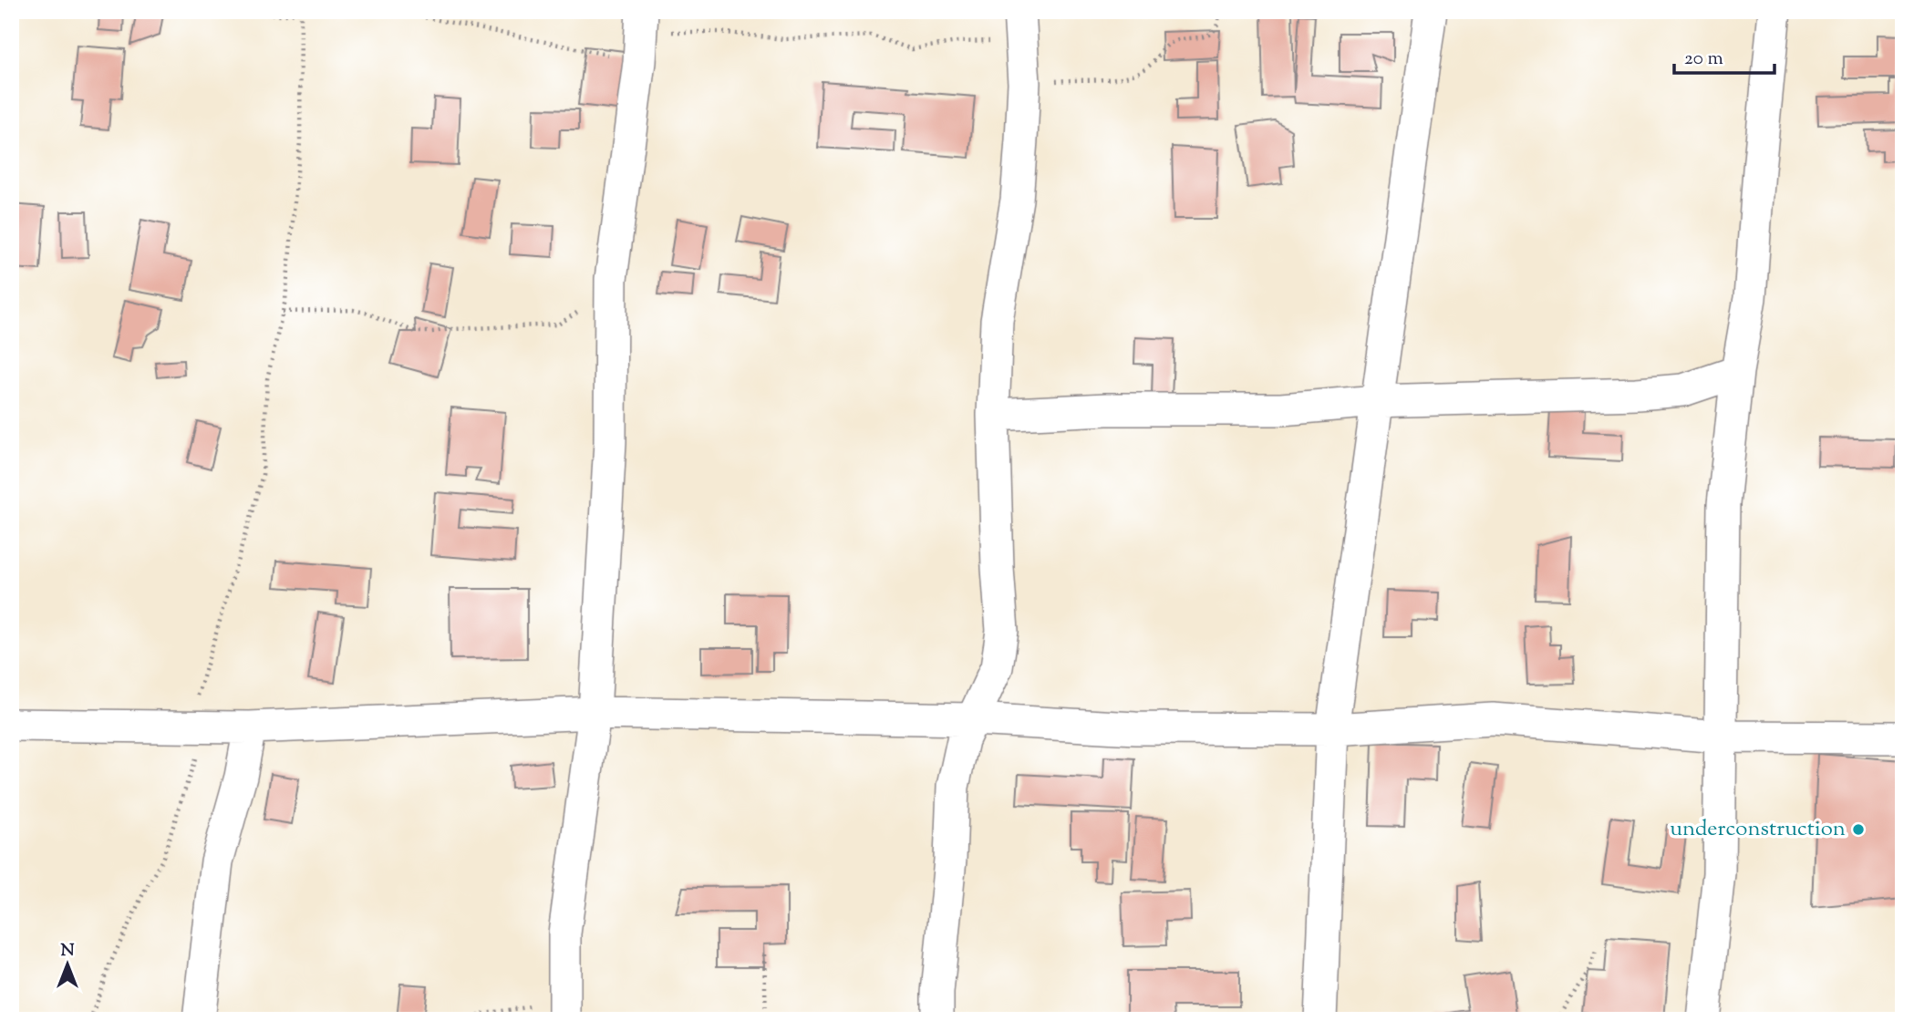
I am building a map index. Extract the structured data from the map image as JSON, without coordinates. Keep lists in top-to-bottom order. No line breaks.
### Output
{"places":["underconstruction"],"scale_bar":"20 m","north":"top"}
